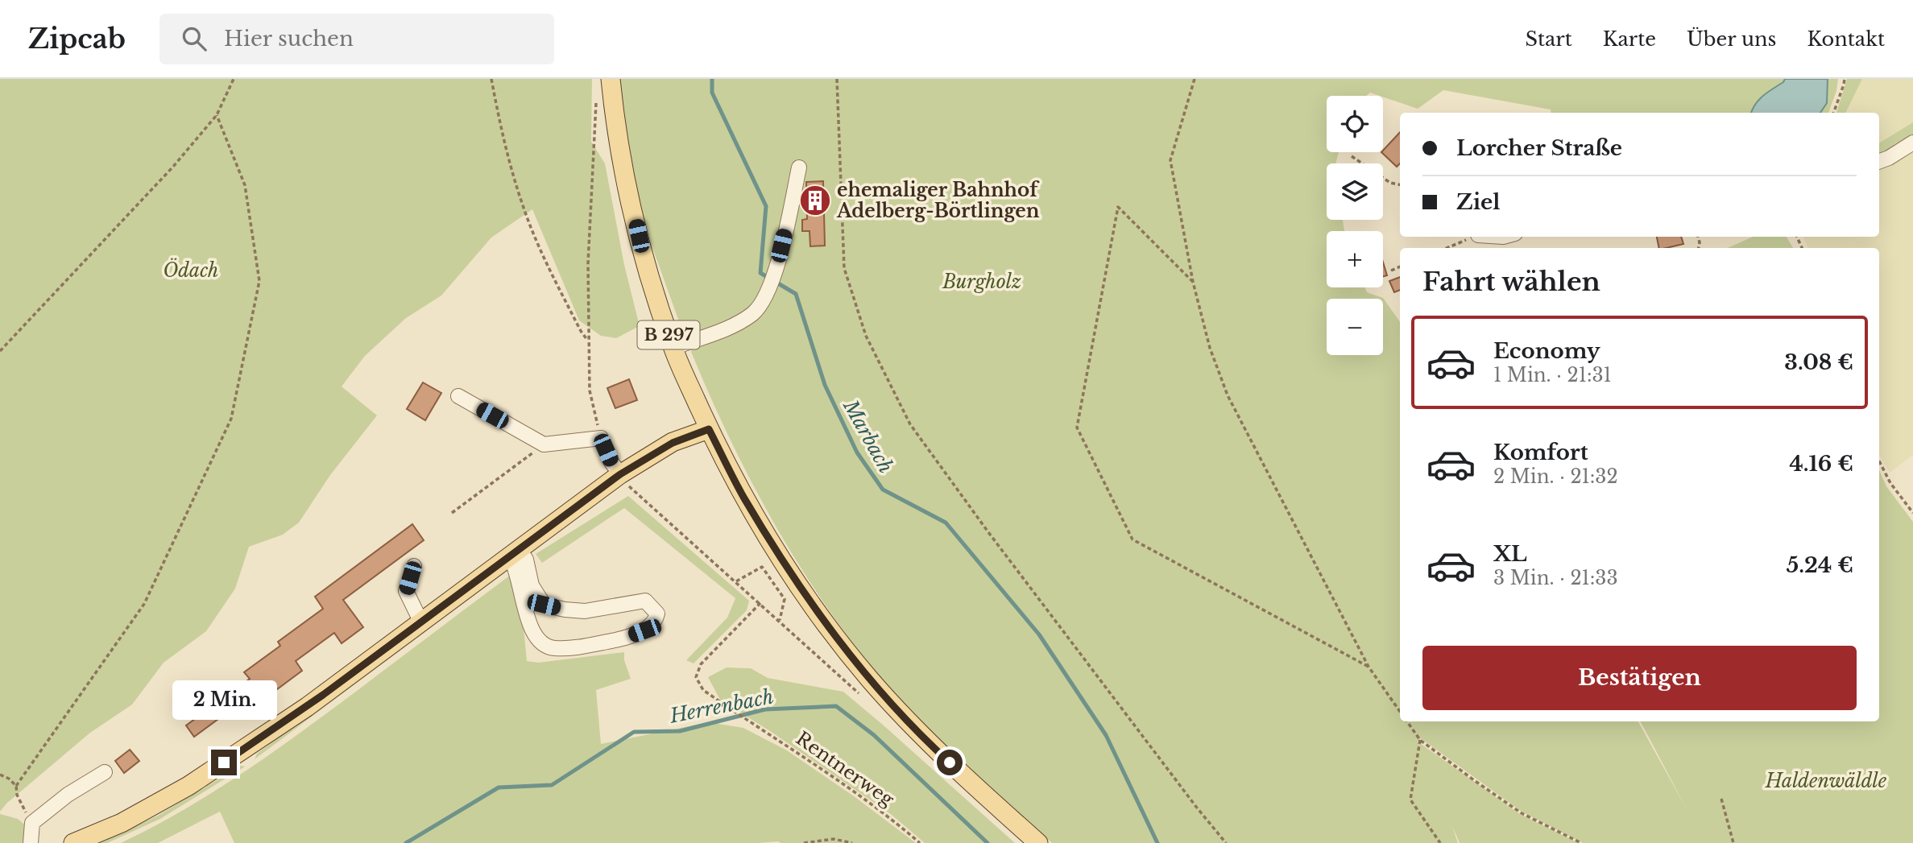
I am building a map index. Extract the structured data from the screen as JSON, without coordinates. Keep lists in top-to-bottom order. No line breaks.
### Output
{"streets":{"main road":["B 297"],"path":["Rentnerweg"]},"water":["Marbach","Herrenbach"],"parks":["Ödach","Burgholz","Haldenwäldle"],"places":{"building":["ehemaliger Bahnhof Adelberg-Börtlingen"]},"page":{"header":"Zipcab","search":"Hier suchen","nav":["Start","Karte","Über uns","Kontakt"],"map_buttons":["+","−"],"banner":["Lorcher Straße","Ziel"],"heading":"Fahrt wählen","list":[{"name":"Economy","note":"1 Min. · 21:31","value":"3.08 €"},{"name":"Komfort","note":"2 Min. · 21:32","value":"4.16 €"},{"name":"XL","note":"3 Min. · 21:33","value":"5.24 €"}],"buttons":"Bestätigen","bubble":"2 Min."}}
